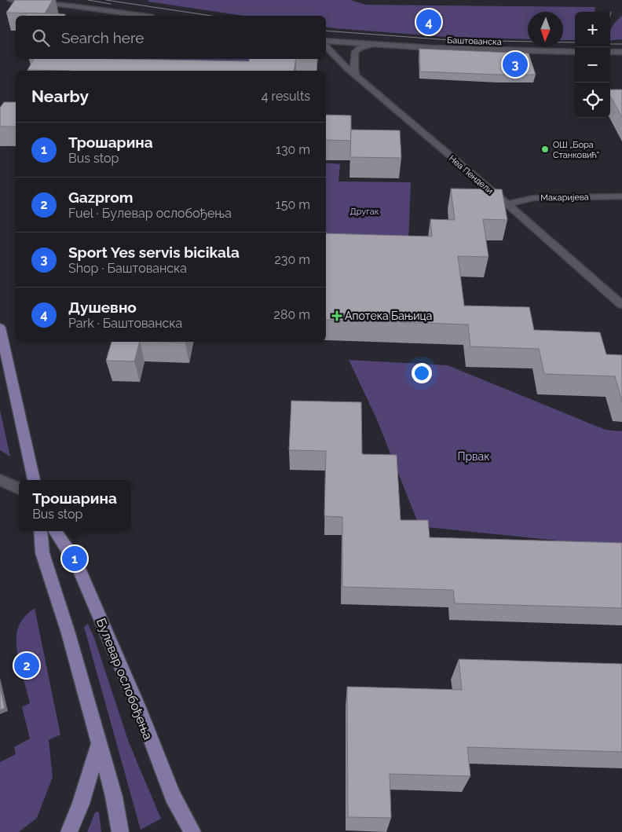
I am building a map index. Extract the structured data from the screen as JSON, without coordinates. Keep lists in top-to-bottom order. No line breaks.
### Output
{"streets":{"main road":["Булевар ослобођења"],"street":["Баштованска","Неа Пендели","Макаријева"]},"crossings":[["Неа Пендели","Макаријева"]],"parks":["Другак","Првак"],"places":{"other":["ОШ „Бора Станковић”"],"health":["Апотека Бањица"]},"north":"bottom","page":{"pins":["4","3","1","2"],"map_buttons":["+","−"],"search":"Search here","heading":["Nearby","4 results"],"list":[{"mark":"1","name":"Трошарина","note":"Bus stop","value":"130 m"},{"mark":"2","name":"Gazprom","note":"Fuel · Булевар ослобођења","value":"150 m"},{"mark":"3","name":"Sport Yes servis bicikala","note":"Shop · Баштованска","value":"230 m"},{"mark":"4","name":"Душевно","note":"Park · Баштованска","value":"280 m"}],"popup":["Трошарина","Bus stop"]}}
